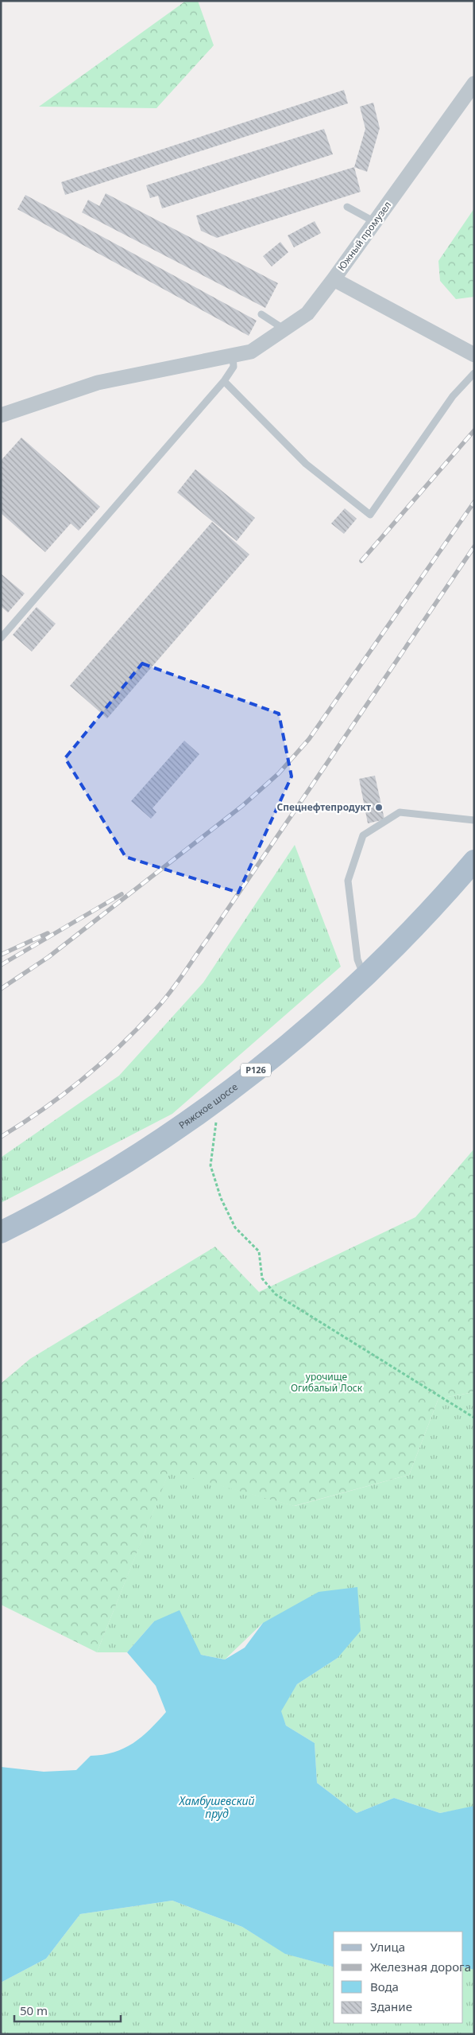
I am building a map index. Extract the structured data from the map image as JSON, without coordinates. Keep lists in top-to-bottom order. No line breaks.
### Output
{"streets":{"main road":["Р126","Ряжское шоссе"],"street":["Южный промузел"]},"water":["Хамбушевский пруд"],"parks":["урочище Огибалый Лоск"],"places":["Спецнефтепродукт"],"legend":["Улица","Железная дорога","Вода","Здание"],"scale_bar":"50 m"}
